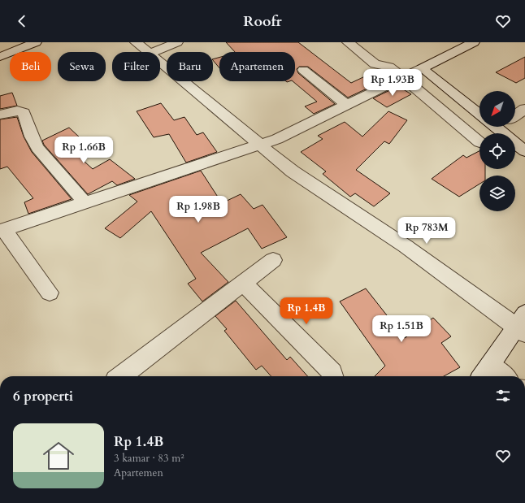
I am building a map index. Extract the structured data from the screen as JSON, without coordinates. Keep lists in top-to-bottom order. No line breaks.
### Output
{"north":"bottom left","page":{"header":"Roofr","chip":["Beli","Sewa","Filter","Baru","Apartemen"],"price":["Rp 1.93B","Rp 1.66B","Rp 1.98B","Rp 783M","Rp 1.4B","Rp 1.51B"],"heading":"6 properti","list":[{"name":"Rp 1.4B","note":"3 kamar · 83 m² · Apartemen"}]}}
